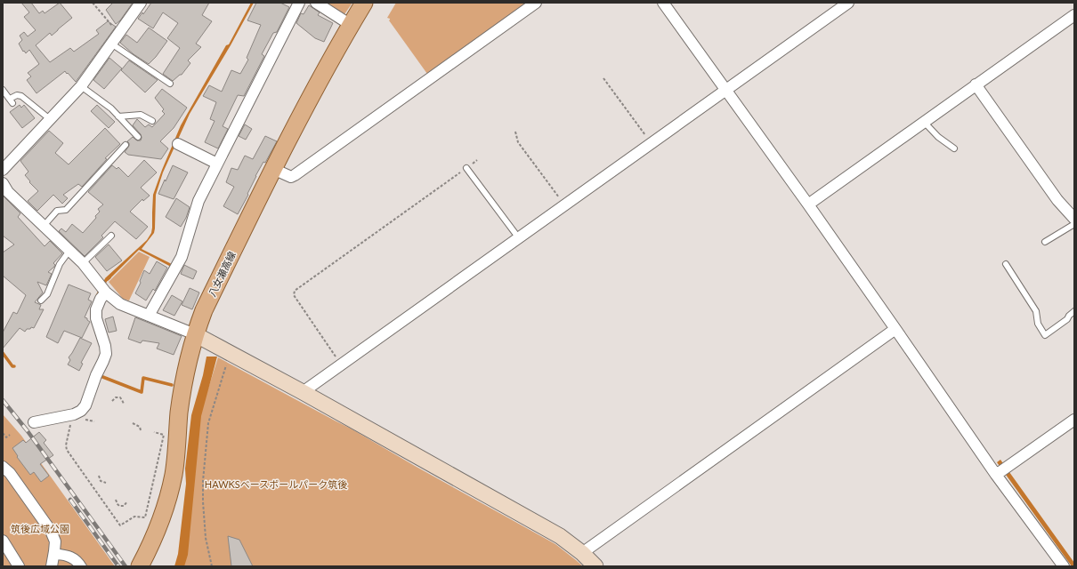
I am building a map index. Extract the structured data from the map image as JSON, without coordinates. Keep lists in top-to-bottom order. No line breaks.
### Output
{"streets":{"main road":["八女瀬高線"]},"parks":["HAWKSベースボールパーク筑後","筑後広域公園"]}
